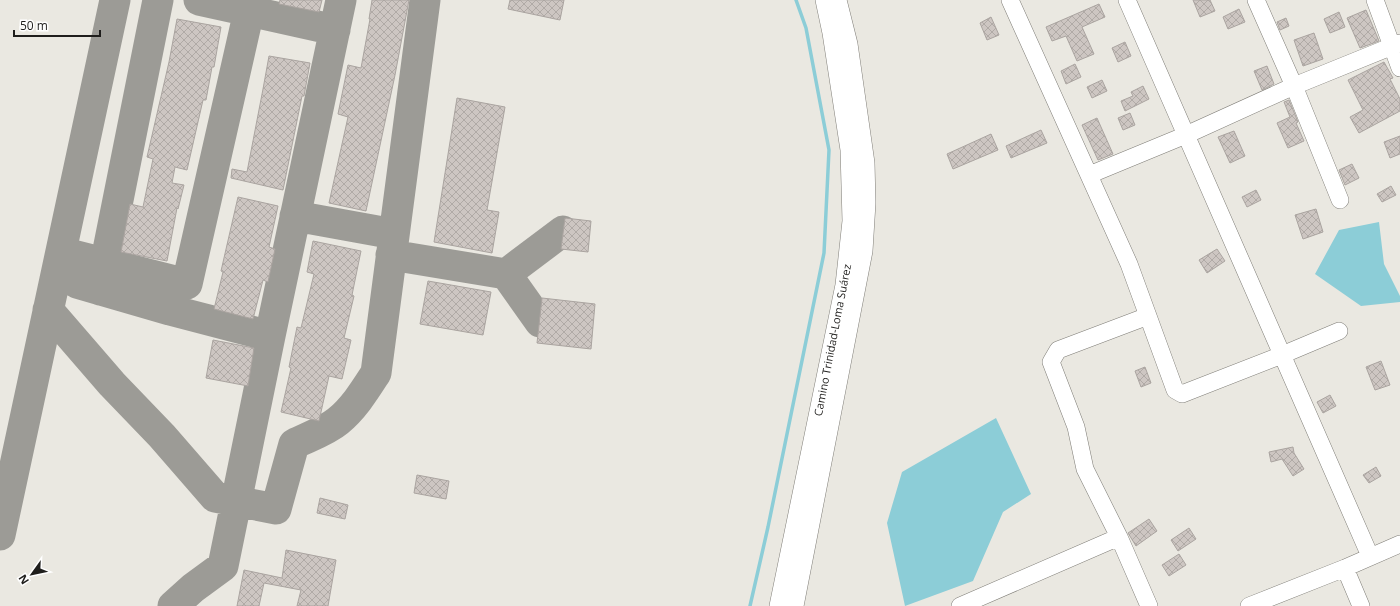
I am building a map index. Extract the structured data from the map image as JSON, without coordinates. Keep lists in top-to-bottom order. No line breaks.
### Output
{"streets":{"street":["Camino Trinidad-Loma Suárez"]},"scale_bar":"50 m","north":"bottom left"}
